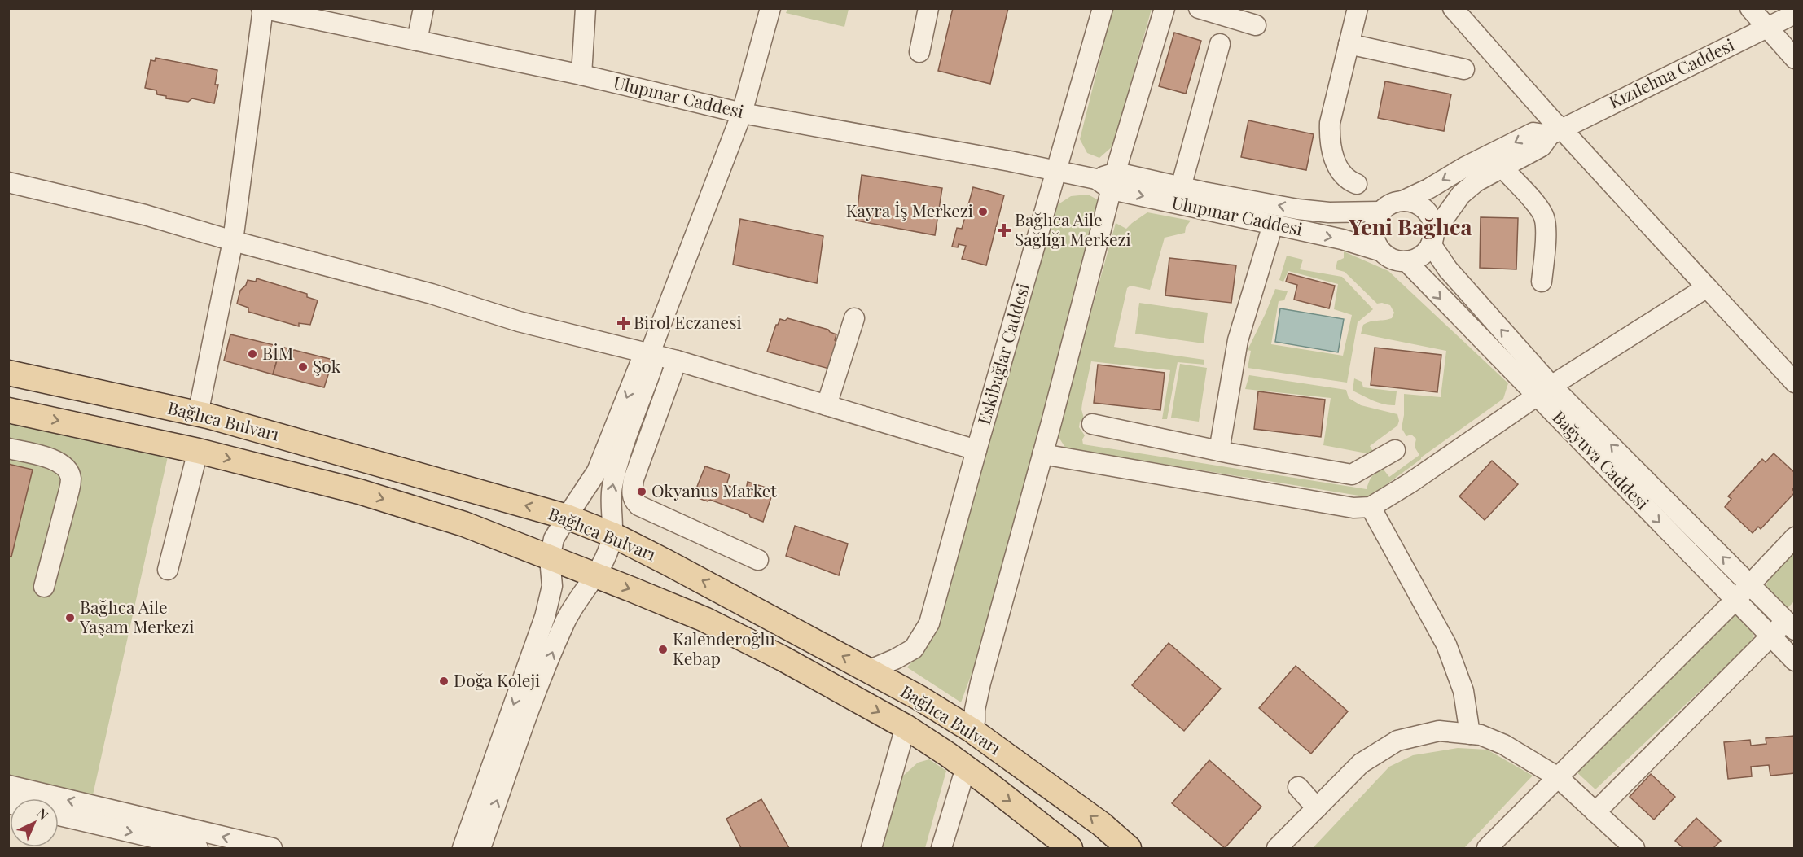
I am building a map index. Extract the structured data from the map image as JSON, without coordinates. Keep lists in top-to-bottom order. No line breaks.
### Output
{"streets":{"main road":["Bağlıca Bulvarı"],"street":["Kızılelma Caddesi","Ulupınar Caddesi","Eskibağlar Caddesi","Bağyuva Caddesi"]},"crossings":[["Ulupınar Caddesi","Eskibağlar Caddesi"],["Ulupınar Caddesi","Bağyuva Caddesi"],["Eskibağlar Caddesi","Bağlıca Bulvarı"]],"districts":["Yeni Bağlıca"],"places":{"other":["Kayra İş Merkezi","BİM","Şok","Okyanus Market","Bağlıca Aile Yaşam Merkezi","Kalenderoğlu Kebap","Doğa Koleji"],"health":["Bağlıca Aile Sağlığı Merkezi","Birol Eczanesi"]},"north":"top right"}
